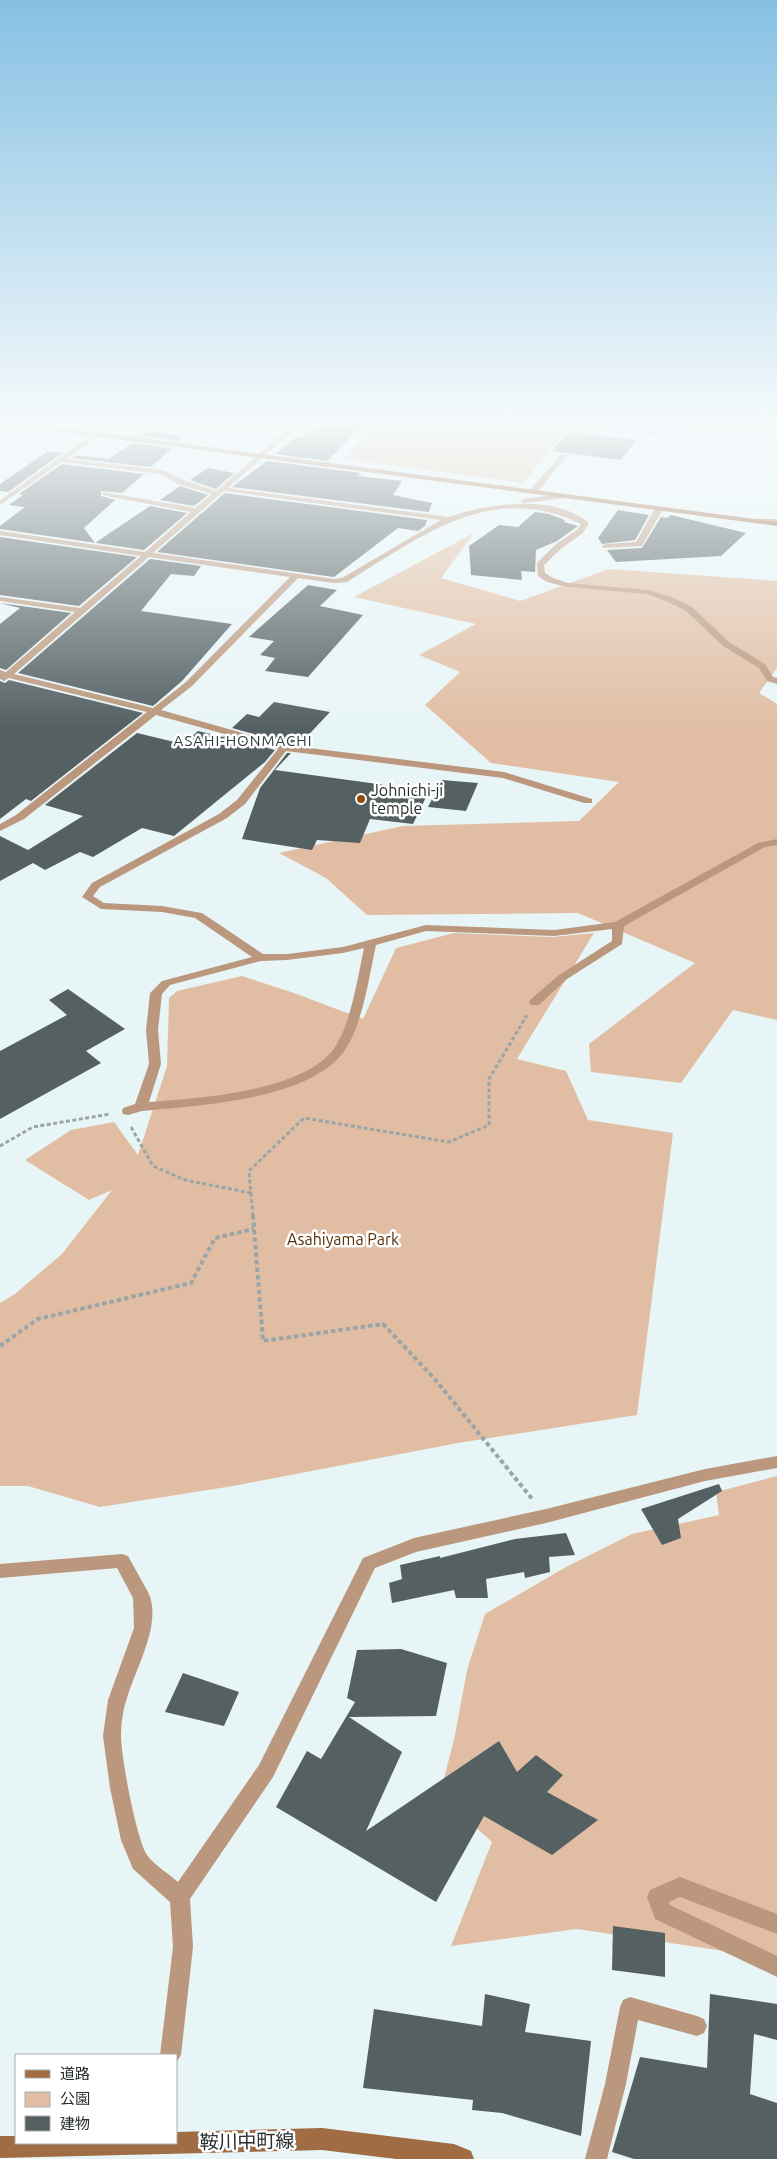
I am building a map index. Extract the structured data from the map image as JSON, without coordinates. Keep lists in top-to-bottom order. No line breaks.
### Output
{"streets":{"street":["鞍川中町線"]},"districts":["ASAHI-HONMACHI"],"parks":["Asahiyama Park"],"places":["Johnichi-ji temple"],"legend":["道路","公園","建物"]}
